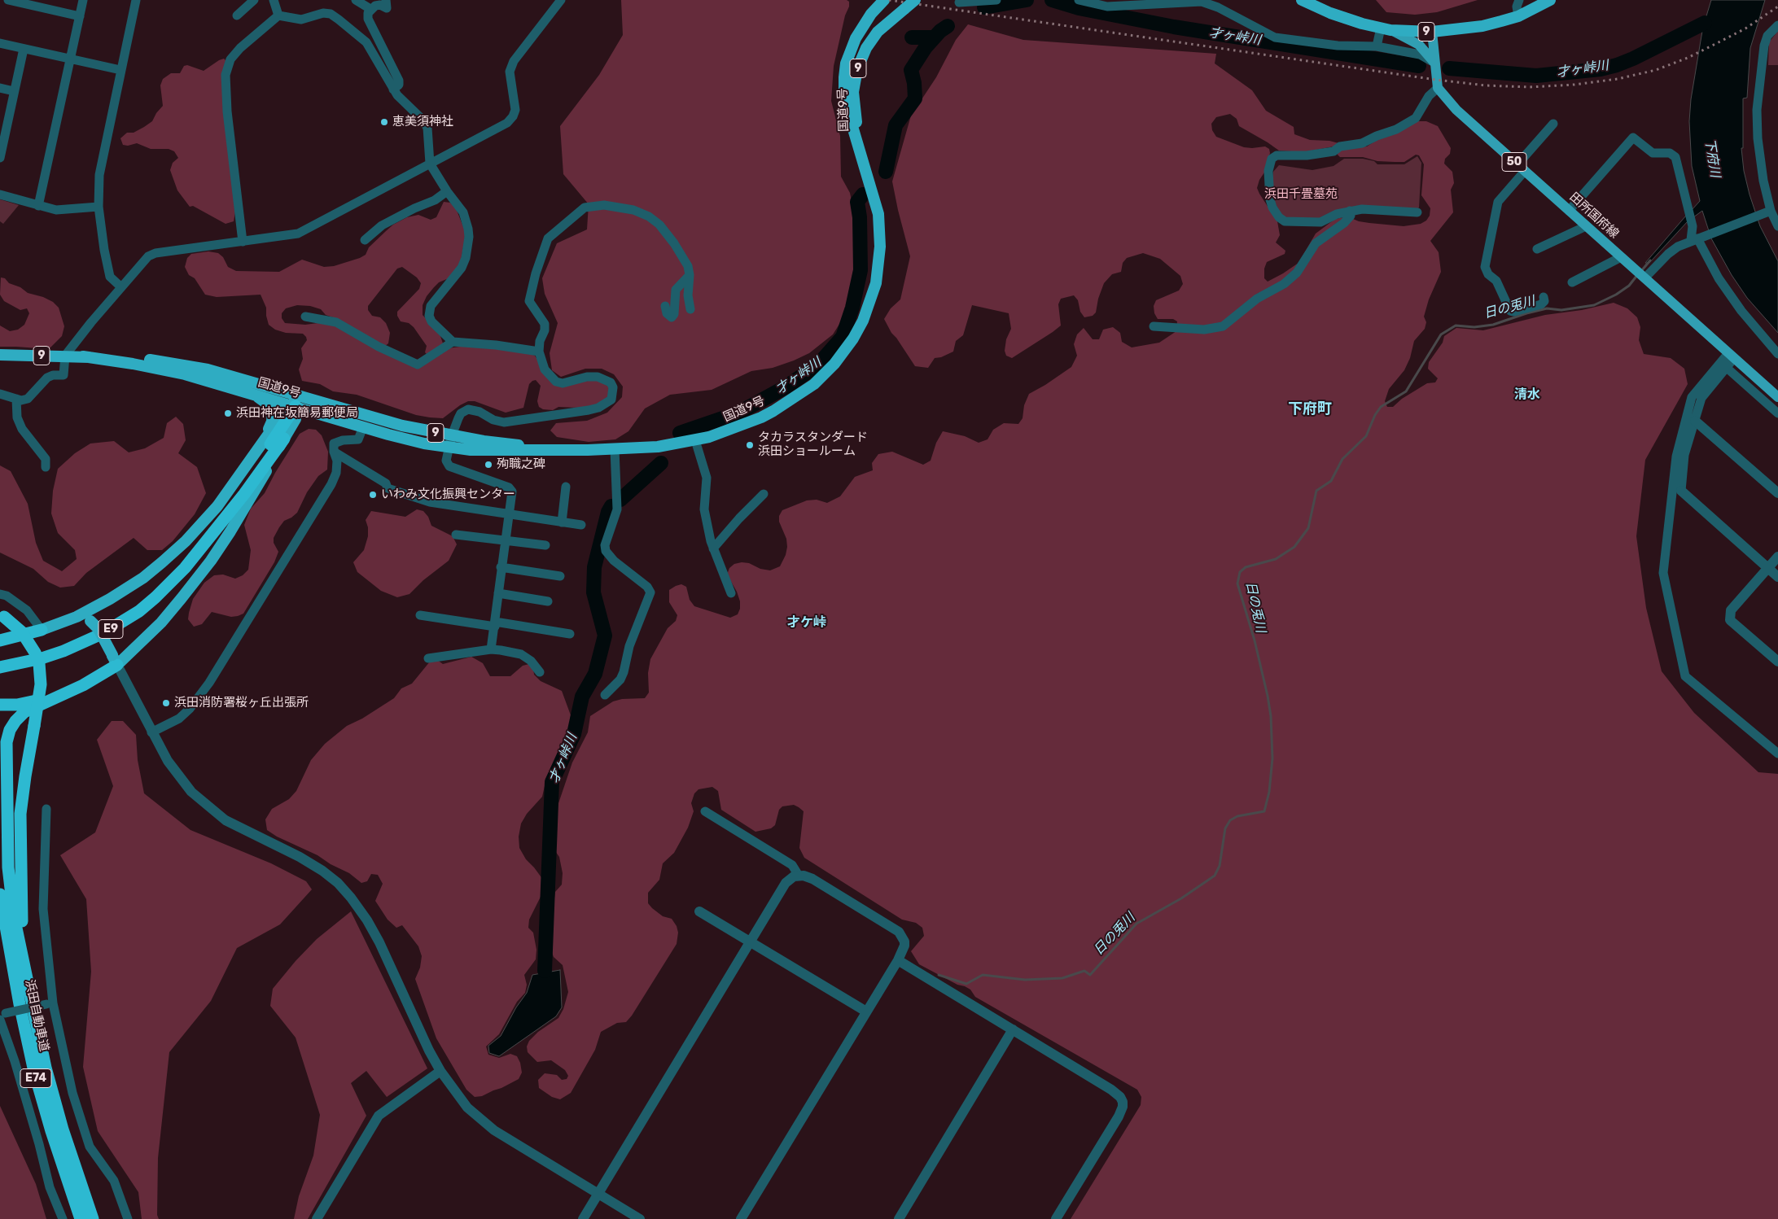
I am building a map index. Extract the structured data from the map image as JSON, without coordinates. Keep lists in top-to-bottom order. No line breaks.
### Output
{"streets":{"highway":["9","国道9号","E9","浜田自動車道","E74"],"main road":["50","田所国府線"]},"crossings":[["国道9号","E9"],["浜田自動車道","E74"]],"districts":["清水","下府町","才ケ峠"],"water":["才ヶ峠川","下府川","日の兎川"],"parks":["浜田千畳墓苑"],"places":["恵美須神社","浜田神在坂簡易郵便局","タカラスタンダード 浜田ショールーム","殉職之碑","いわみ文化振興センター","浜田消防署桜ヶ丘出張所"]}
